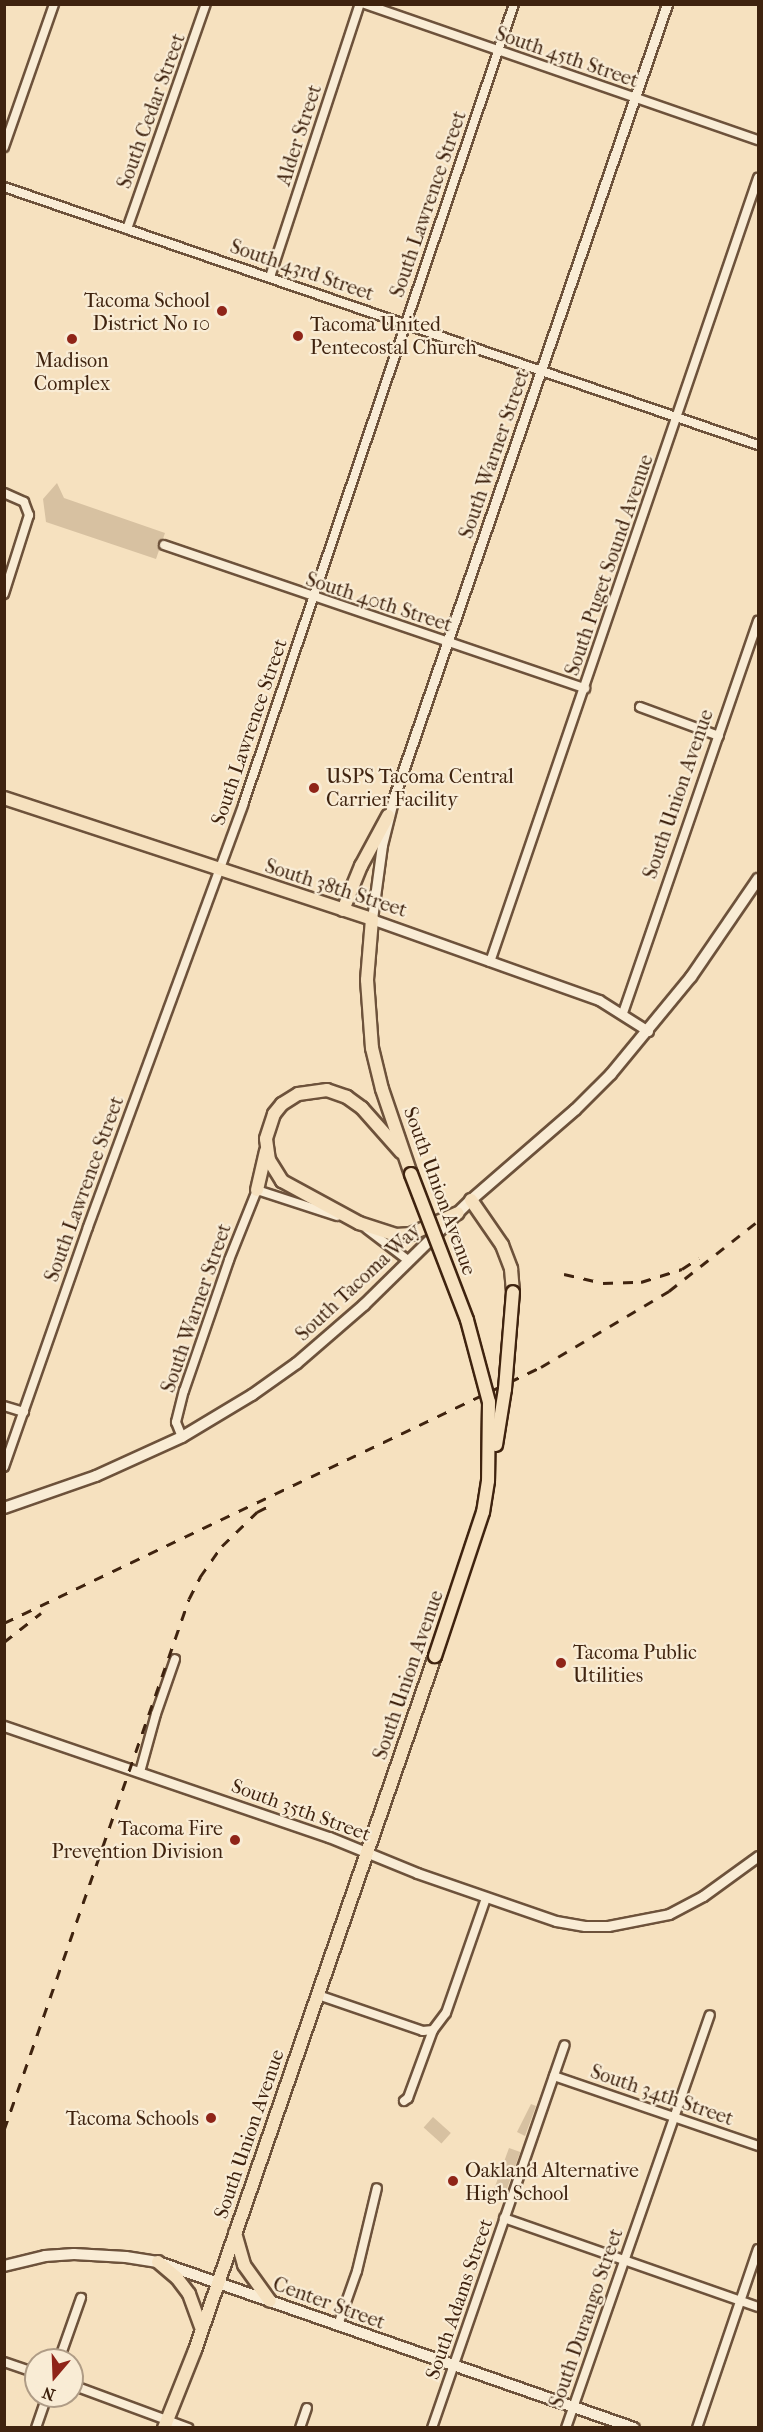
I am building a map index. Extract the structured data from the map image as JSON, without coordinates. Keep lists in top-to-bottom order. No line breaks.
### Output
{"streets":{"main road":["South Union Avenue","South 38th Street","South Tacoma Way","Center Street"],"street":["South 45th Street","South Cedar Street","Alder Street","South Lawrence Street","South 43rd Street","South Warner Street","South Puget Sound Avenue","South 40th Street","South 35th Street","South 34th Street","South Adams Street","South Durango Street"]},"crossings":[["South 45th Street","South Lawrence Street"],["South 45th Street","South Warner Street"],["South Cedar Street","South 43rd Street"],["Alder Street","South 43rd Street"],["South Lawrence Street","South 43rd Street"],["South Lawrence Street","South 40th Street"],["South Lawrence Street","South 38th Street"],["South 43rd Street","South Warner Street"],["South 43rd Street","South Puget Sound Avenue"],["South Warner Street","South 40th Street"],["South Warner Street","South Union Avenue"],["South Warner Street","South 38th Street"],["South Warner Street","South Tacoma Way"],["South Puget Sound Avenue","South 40th Street"],["South Puget Sound Avenue","South 38th Street"],["South Union Avenue","South 38th Street"],["South Union Avenue","South 35th Street"],["South Union Avenue","Center Street"],["South 38th Street","South Tacoma Way"],["South 34th Street","South Adams Street"],["South 34th Street","South Durango Street"],["South Adams Street","Center Street"],["Center Street","South Durango Street"]],"places":["Tacoma School District No 10","Tacoma United Pentecostal Church","Madison Complex","USPS Tacoma Central Carrier Facility","Tacoma Public Utilities","Tacoma Fire Prevention Division","Tacoma Schools","Oakland Alternative High School"],"north":"bottom"}
